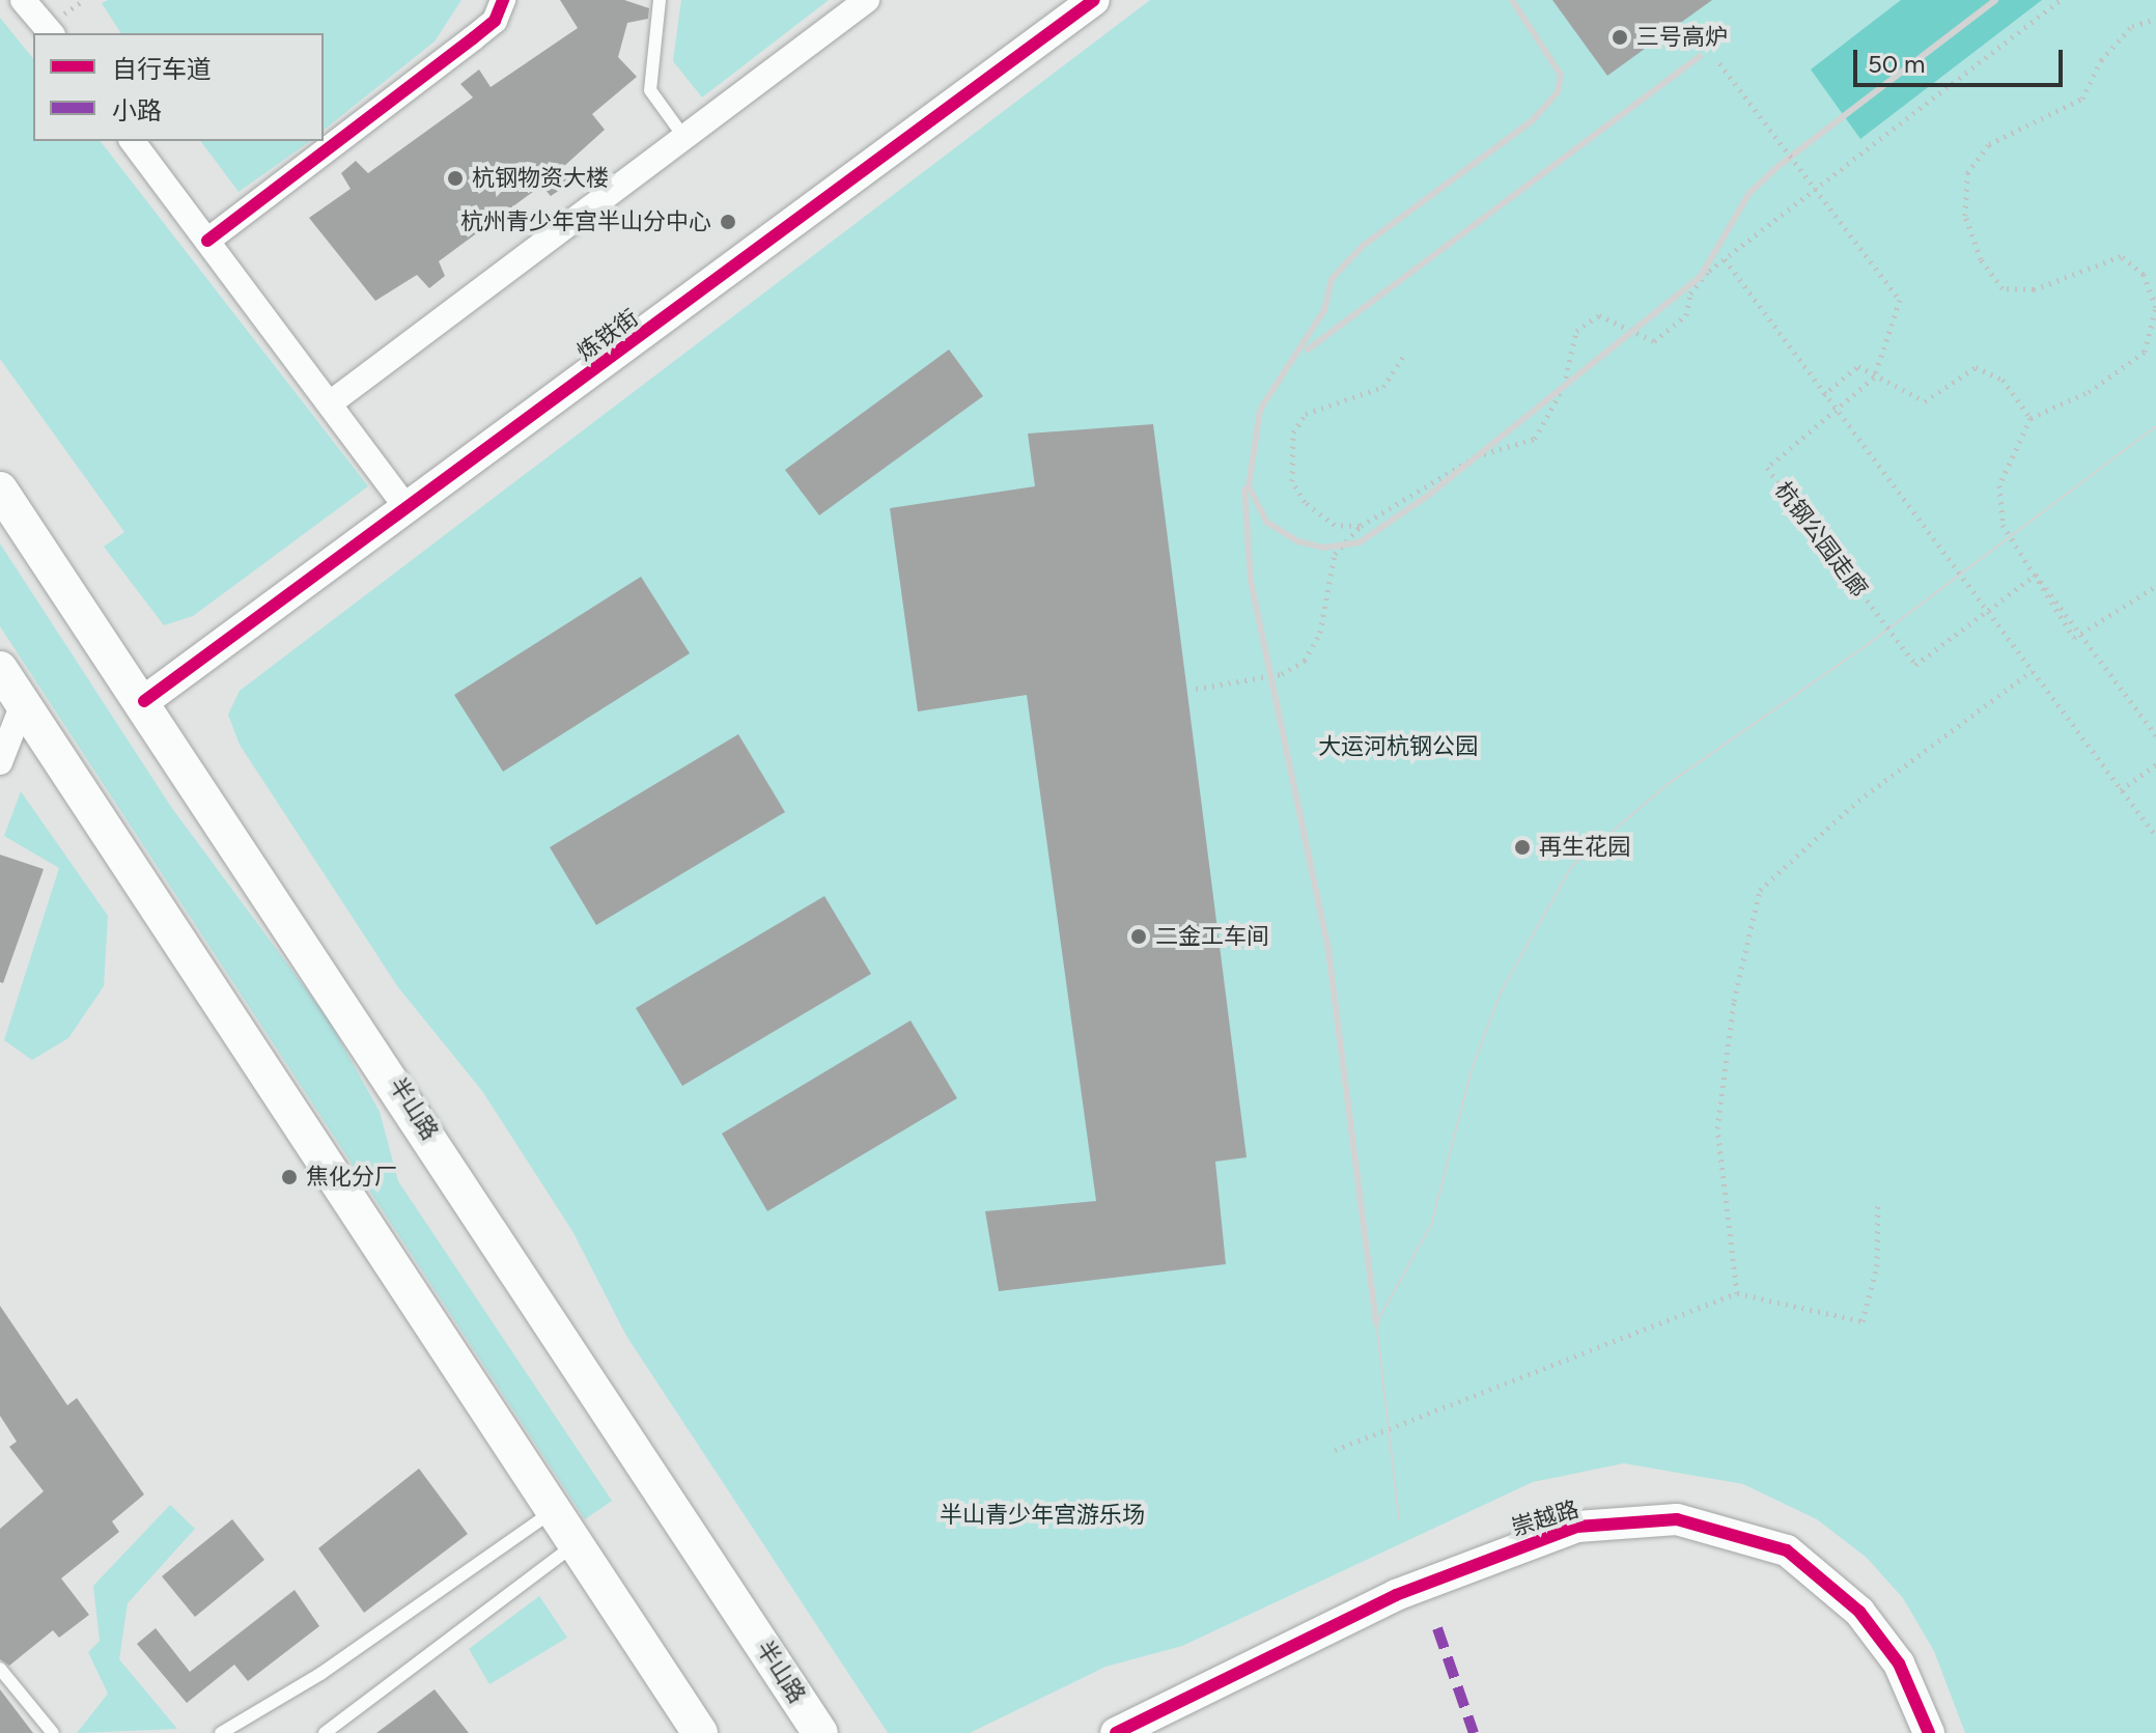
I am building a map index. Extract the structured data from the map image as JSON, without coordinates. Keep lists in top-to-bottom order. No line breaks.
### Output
{"streets":{"main road":["半山路"],"street":["炼铁街","崇越路"],"path":["杭钢公园走廊"]},"crossings":[["炼铁街","半山路"]],"parks":["大运河杭钢公园","半山青少年宫游乐场"],"places":["三号高炉","杭钢物资大楼","杭州青少年宫半山分中心","再生花园","二金工车间","焦化分厂"],"legend":["自行车道","小路"],"scale_bar":"50 m"}
